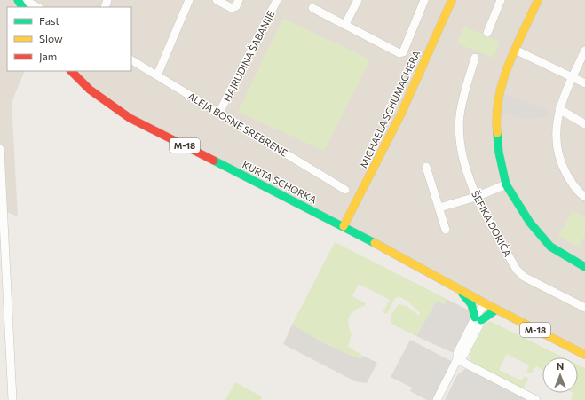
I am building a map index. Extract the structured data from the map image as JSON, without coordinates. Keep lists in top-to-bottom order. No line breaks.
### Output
{"streets":{"main road":["MICHAELA SCHUMACHERA","M-18","KURTA SCHORKA"],"street":["HAJRUDINA ŠABANIJE","ALEJA BOSNE SREBRENE","ŠEFIKA DORIĆA"]},"crossings":[["HAJRUDINA ŠABANIJE","ALEJA BOSNE SREBRENE"],["MICHAELA SCHUMACHERA","KURTA SCHORKA"]],"legend":["Fast","Slow","Jam"],"north":"top"}
